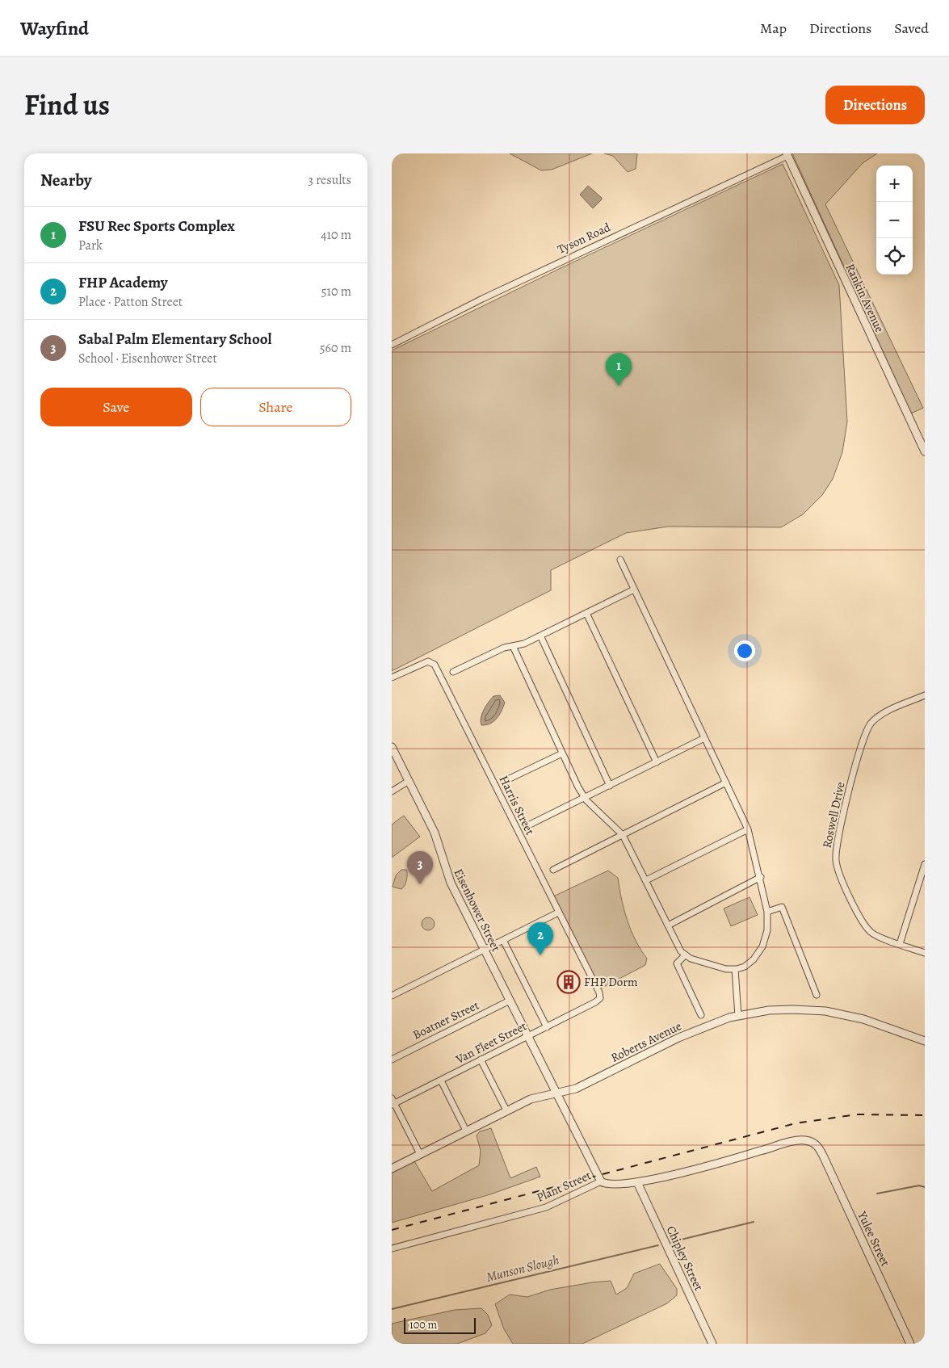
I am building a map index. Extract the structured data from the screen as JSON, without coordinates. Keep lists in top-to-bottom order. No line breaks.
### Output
{"streets":{"street":["Tyson Road","Rankin Avenue","Harris Street","Roswell Drive","Eisenhower Street","Boatner Street","Roberts Avenue","Van Fleet Street","Plant Street","Yulee Street","Chipley Street"]},"crossings":[["Tyson Road","Rankin Avenue"],["Harris Street","Van Fleet Street"],["Eisenhower Street","Boatner Street"],["Eisenhower Street","Roberts Avenue"],["Eisenhower Street","Van Fleet Street"],["Eisenhower Street","Plant Street"],["Plant Street","Yulee Street"],["Plant Street","Chipley Street"]],"water":["Munson Slough"],"places":{"building":["FHP Dorm"]},"scale_bar":"100 m","page":{"header":"Wayfind","nav":["Map","Directions","Saved"],"title":"Find us","buttons":["Directions",["Save","Share"]],"heading":["Nearby","3 results"],"map_buttons":["+","−"],"list":[{"mark":"1","name":"FSU Rec Sports Complex","note":"Park","value":"410 m"},{"mark":"2","name":"FHP Academy","note":"Place · Patton Street","value":"510 m"},{"mark":"3","name":"Sabal Palm Elementary School","note":"School · Eisenhower Street","value":"560 m"}],"pins":["1","3","2"],"scale":"100 m"}}
